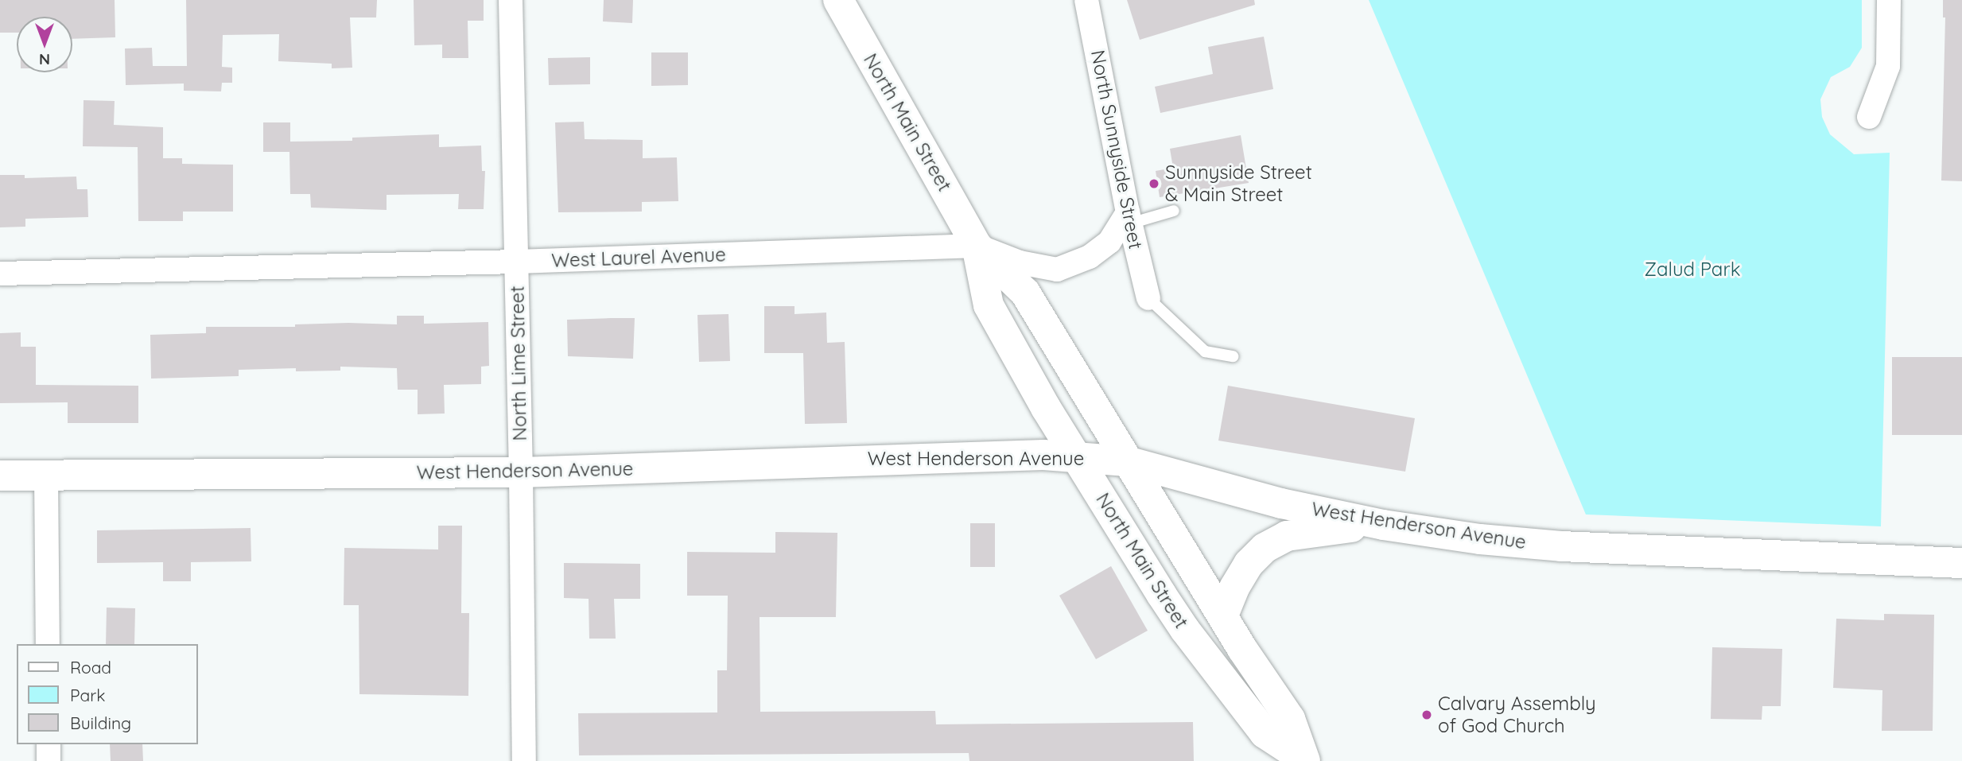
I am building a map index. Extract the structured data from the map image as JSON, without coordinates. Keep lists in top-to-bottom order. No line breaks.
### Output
{"streets":{"main road":["North Main Street","West Henderson Avenue"],"street":["North Sunnyside Street","West Laurel Avenue","North Lime Street"]},"crossings":[["North Main Street","West Laurel Avenue"],["North Main Street","West Henderson Avenue"],["North Sunnyside Street","West Laurel Avenue"],["West Laurel Avenue","North Lime Street"],["North Lime Street","West Henderson Avenue"]],"parks":["Zalud Park"],"places":["Sunnyside Street & Main Street","Calvary Assembly of God Church"],"legend":["Road","Park","Building"],"north":"bottom"}
